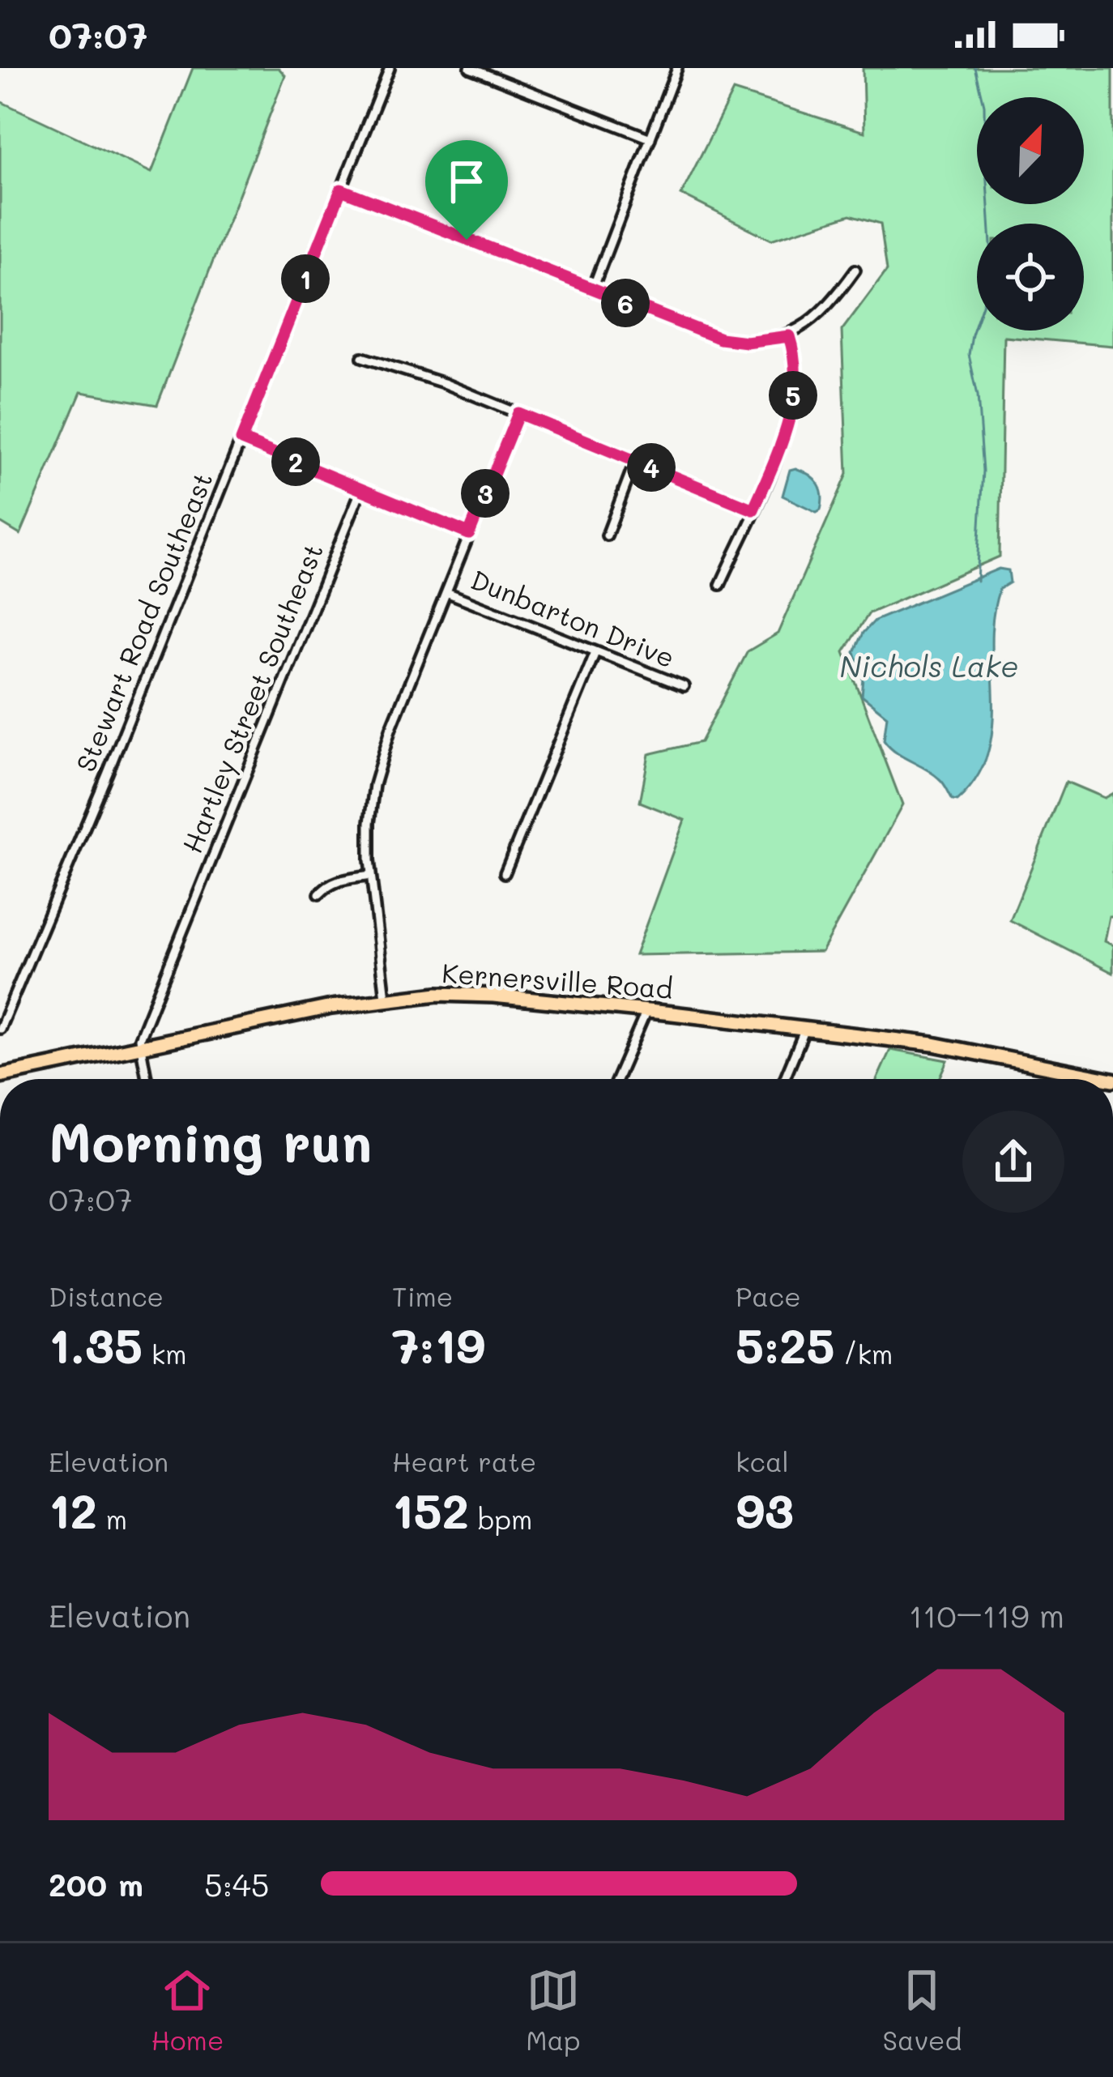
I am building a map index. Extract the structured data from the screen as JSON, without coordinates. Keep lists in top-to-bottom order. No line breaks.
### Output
{"streets":{"main road":["Kernersville Road"],"street":["Dunbarton Drive","Stewart Road Southeast","Hartley Street Southeast"]},"crossings":[["Hartley Street Southeast","Kernersville Road"]],"water":["Nichols Lake"],"north":"top right","page":{"status":"07:07","pins":["1","6","5","2","4","3"],"heading":["Morning run","07:07"],"stats":[["Distance","1.35 km"],["Time","7:19"],["Pace","5:25 /km"],["Elevation","12 m"],["Heart rate","152 bpm"],["kcal","93"]],"chart":["Elevation","110–119 m"],"list":[{"name":"200 m","note":"5:45"}],"tabs":["Home","Map","Saved"]}}
